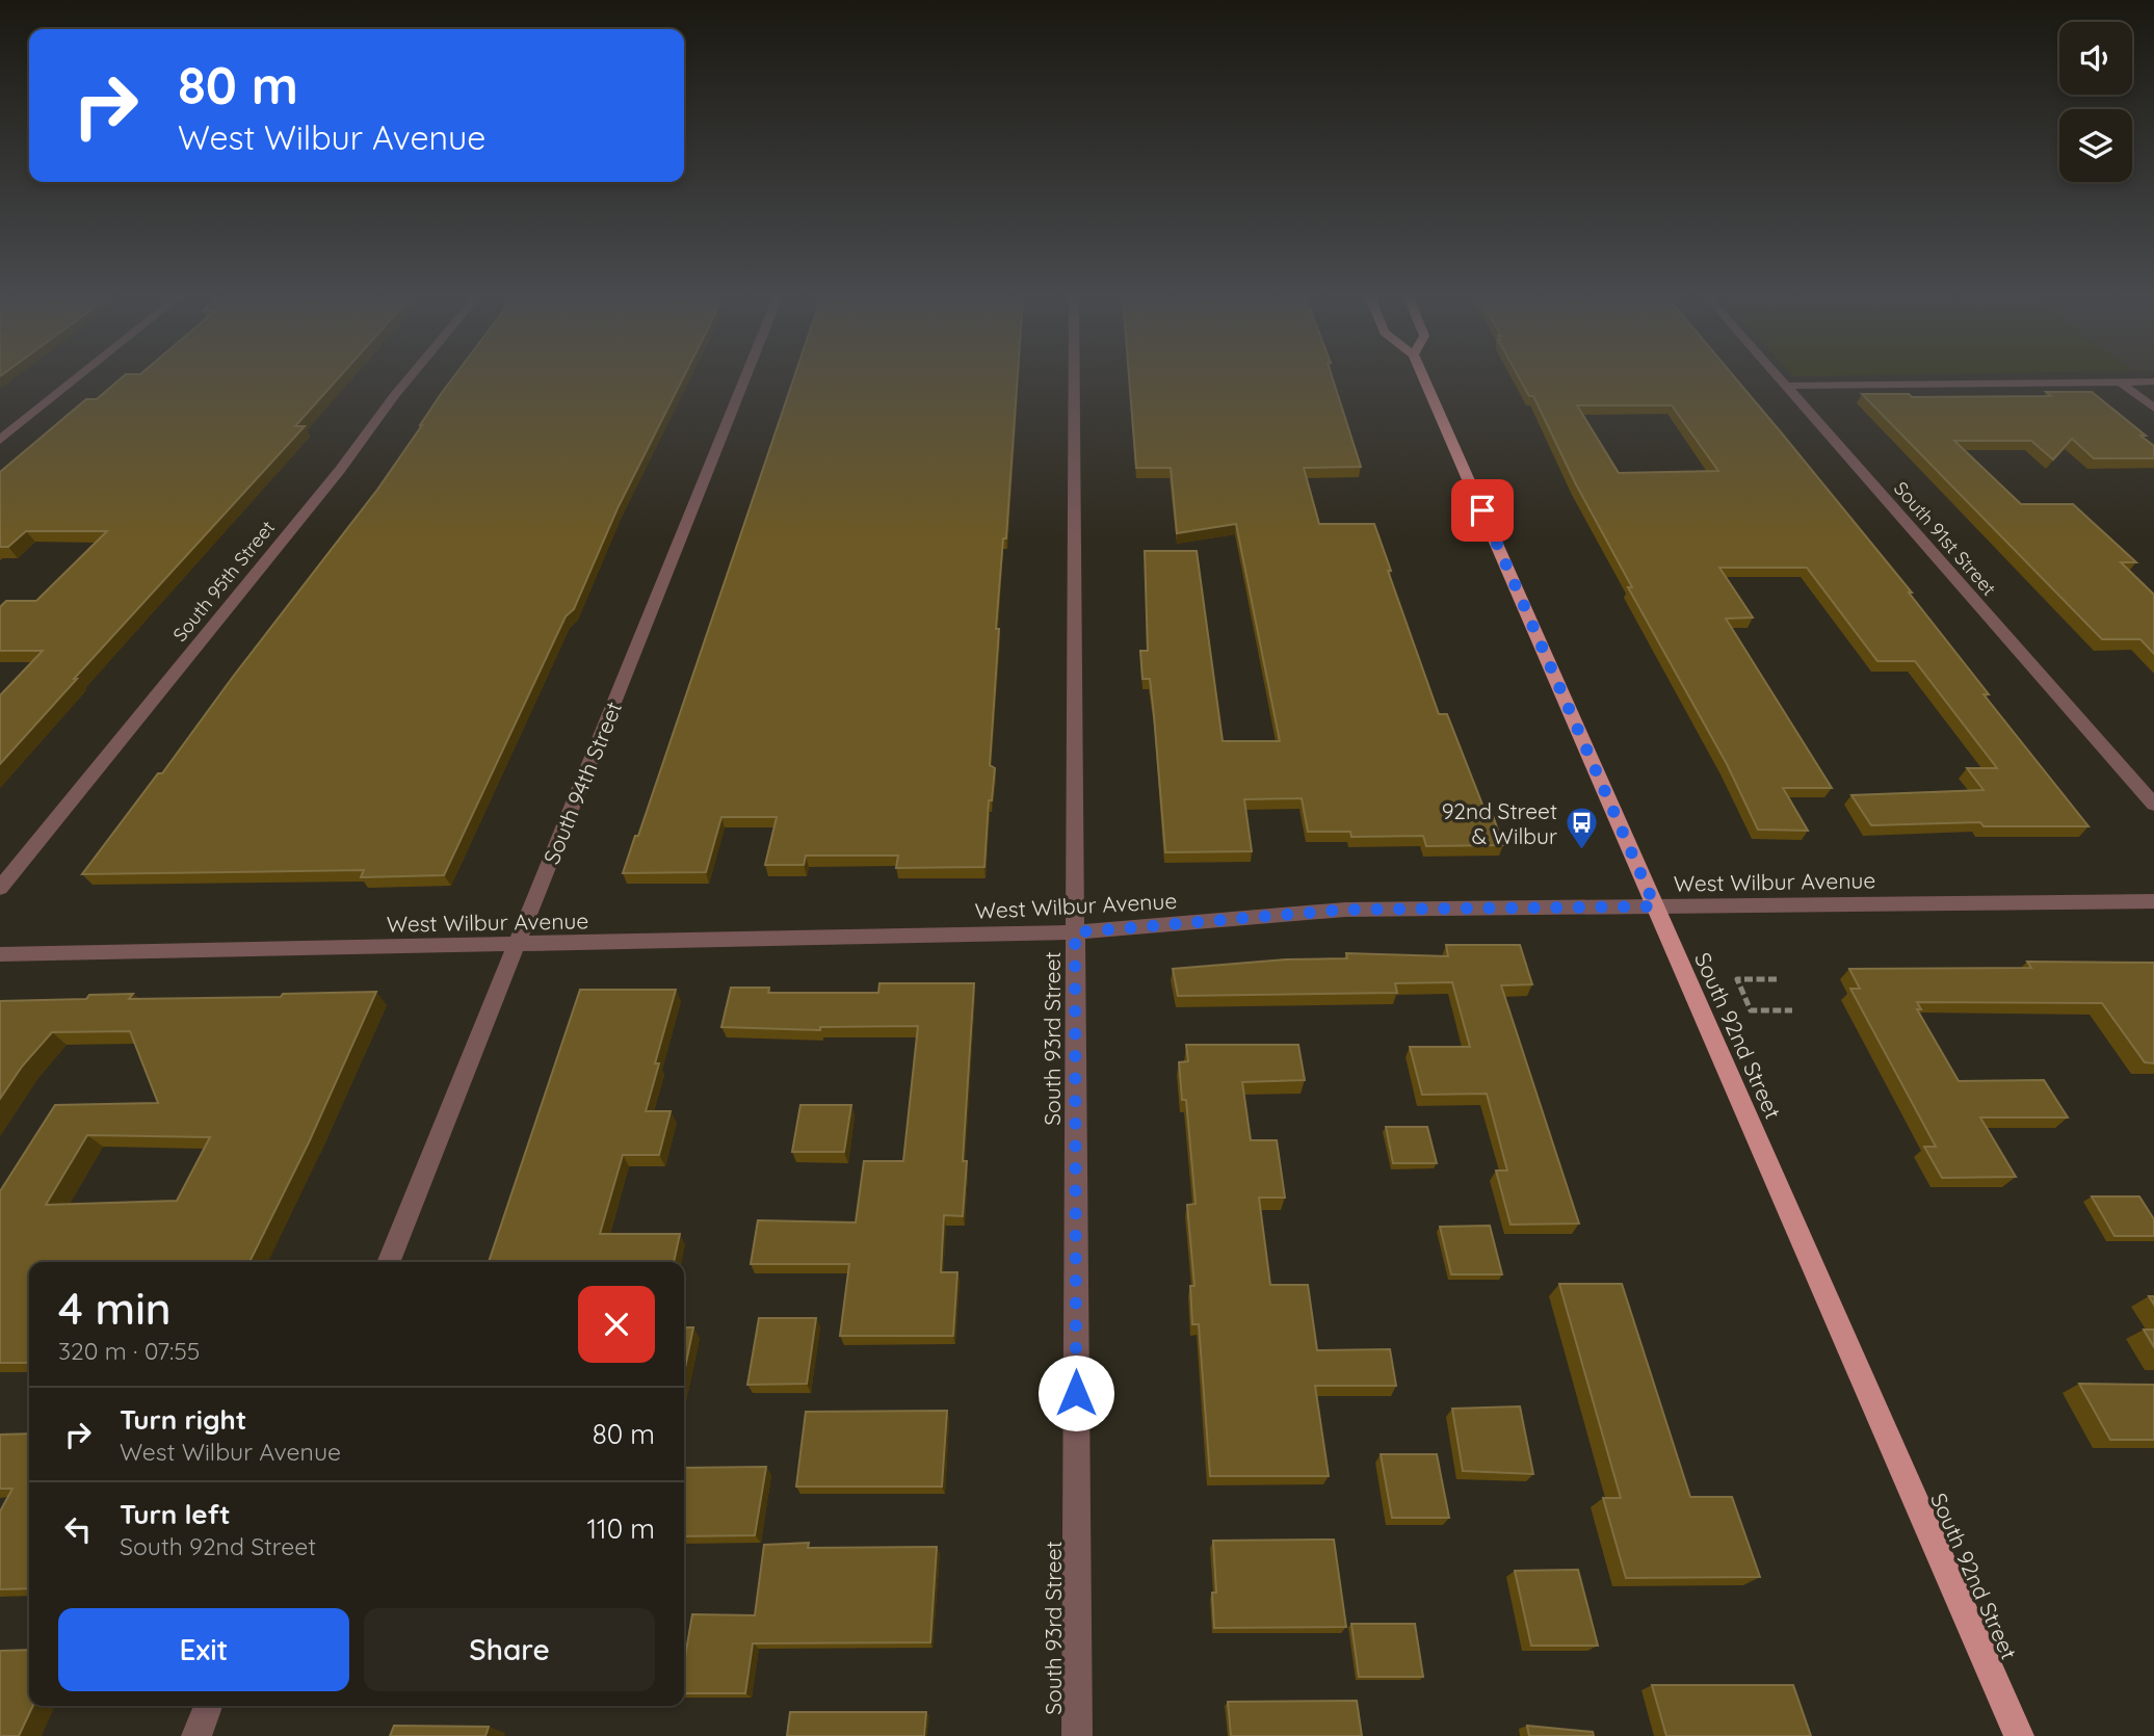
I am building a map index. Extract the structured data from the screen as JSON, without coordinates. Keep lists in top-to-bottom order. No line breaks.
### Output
{"streets":{"main road":["South 92nd Street"],"street":["South 91st Street","South 95th Street","South 94th Street","West Wilbur Avenue","South 93rd Street"]},"crossings":[["South 94th Street","West Wilbur Avenue"],["West Wilbur Avenue","South 92nd Street"],["West Wilbur Avenue","South 93rd Street"]],"places":{"bus stop":["92nd Street & Wilbur"]},"page":{"turn":["80 m","West Wilbur Avenue"],"heading":["4 min","320 m · 07:55"],"list":[{"name":"Turn right","note":"West Wilbur Avenue","value":"80 m"},{"name":"Turn left","note":"South 92nd Street","value":"110 m"}],"buttons":["Exit","Share"]}}
